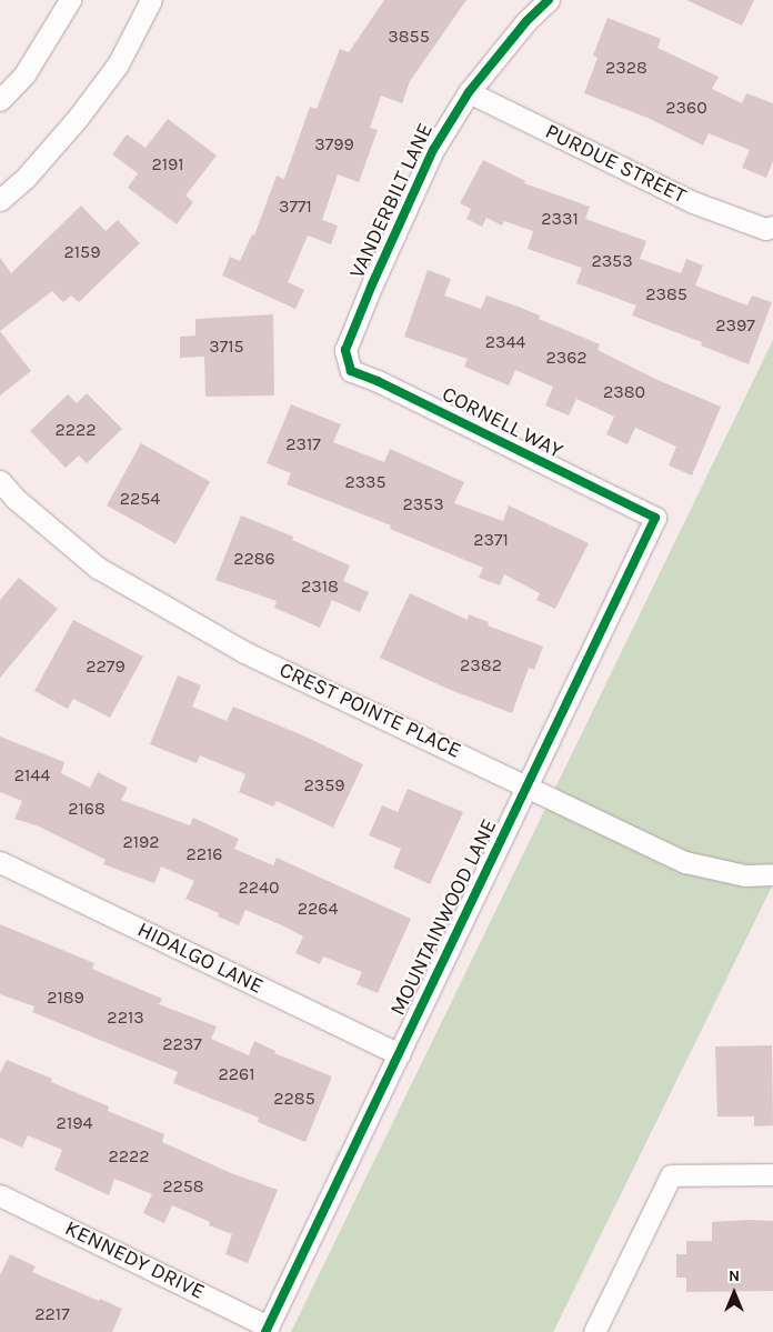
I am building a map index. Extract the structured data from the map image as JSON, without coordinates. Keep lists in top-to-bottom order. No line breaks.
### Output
{"streets":{"street":["PURDUE STREET","VANDERBILT LANE","CORNELL WAY","CREST POINTE PLACE","MOUNTAINWOOD LANE","HIDALGO LANE","KENNEDY DRIVE"]},"crossings":[["PURDUE STREET","VANDERBILT LANE"],["VANDERBILT LANE","CORNELL WAY"],["CORNELL WAY","MOUNTAINWOOD LANE"],["CREST POINTE PLACE","MOUNTAINWOOD LANE"],["MOUNTAINWOOD LANE","HIDALGO LANE"],["MOUNTAINWOOD LANE","KENNEDY DRIVE"]],"house_numbers":["3855","2328","2360","3799","2191","3771","2331","2159","2353","2385","2397","2344","3715","2362","2380","2222","2317","2335","2254","2353","2371","2286","2318","2382","2279","2144","2359","2168","2192","2216","2240","2264","2189","2213","2237","2261","2285","2194","2222","2258","2217"],"north":"top"}
